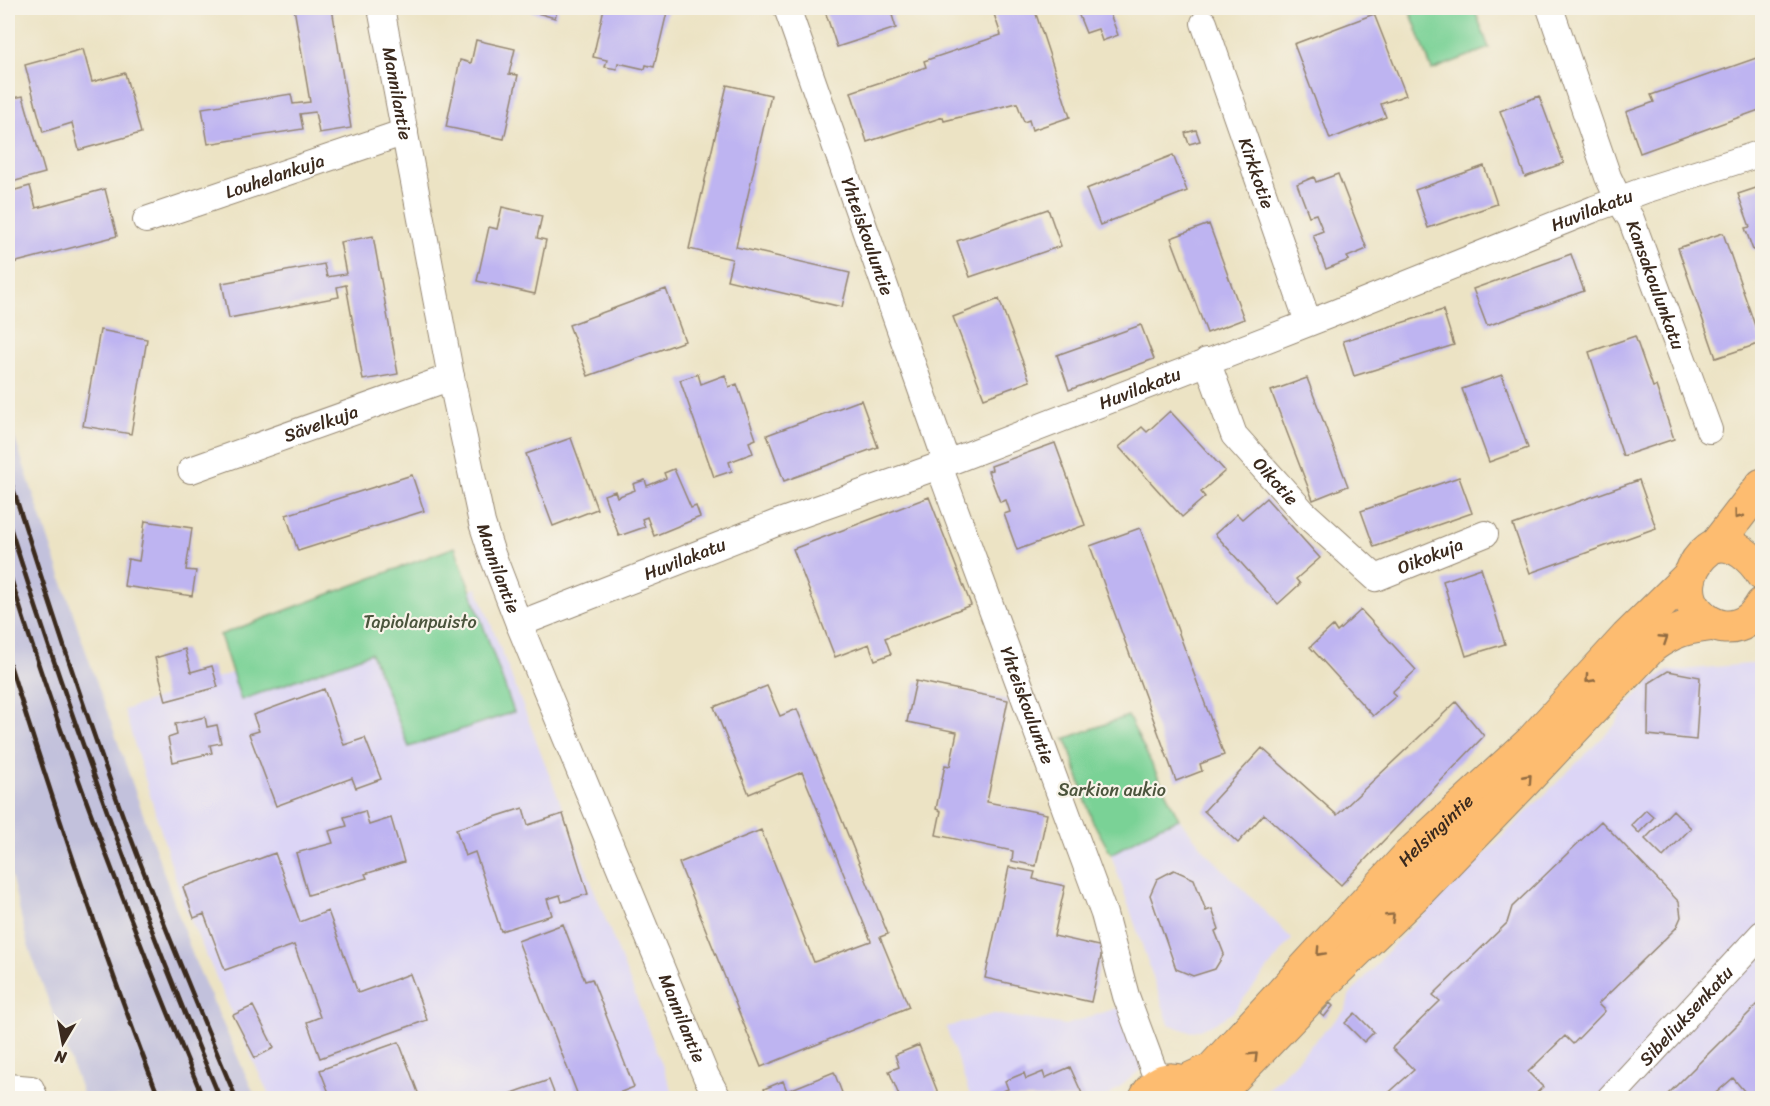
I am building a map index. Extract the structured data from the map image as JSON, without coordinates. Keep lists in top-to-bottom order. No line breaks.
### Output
{"streets":{"main road":["Helsingintie"],"street":["Mannilantie","Kirkkotie","Louhelankuja","Huvilakatu","Yhteiskouluntie","Kansakoulunkatu","Sävelkuja","Oikotie","Oikokuja","Sibeliuksenkatu"]},"crossings":[["Mannilantie","Louhelankuja"],["Mannilantie","Huvilakatu"],["Mannilantie","Sävelkuja"],["Kirkkotie","Huvilakatu"],["Huvilakatu","Yhteiskouluntie"],["Huvilakatu","Kansakoulunkatu"],["Huvilakatu","Oikotie"],["Yhteiskouluntie","Helsingintie"],["Oikotie","Oikokuja"]],"parks":["Tapiolanpuisto","Sarkion aukio"],"north":"bottom"}
